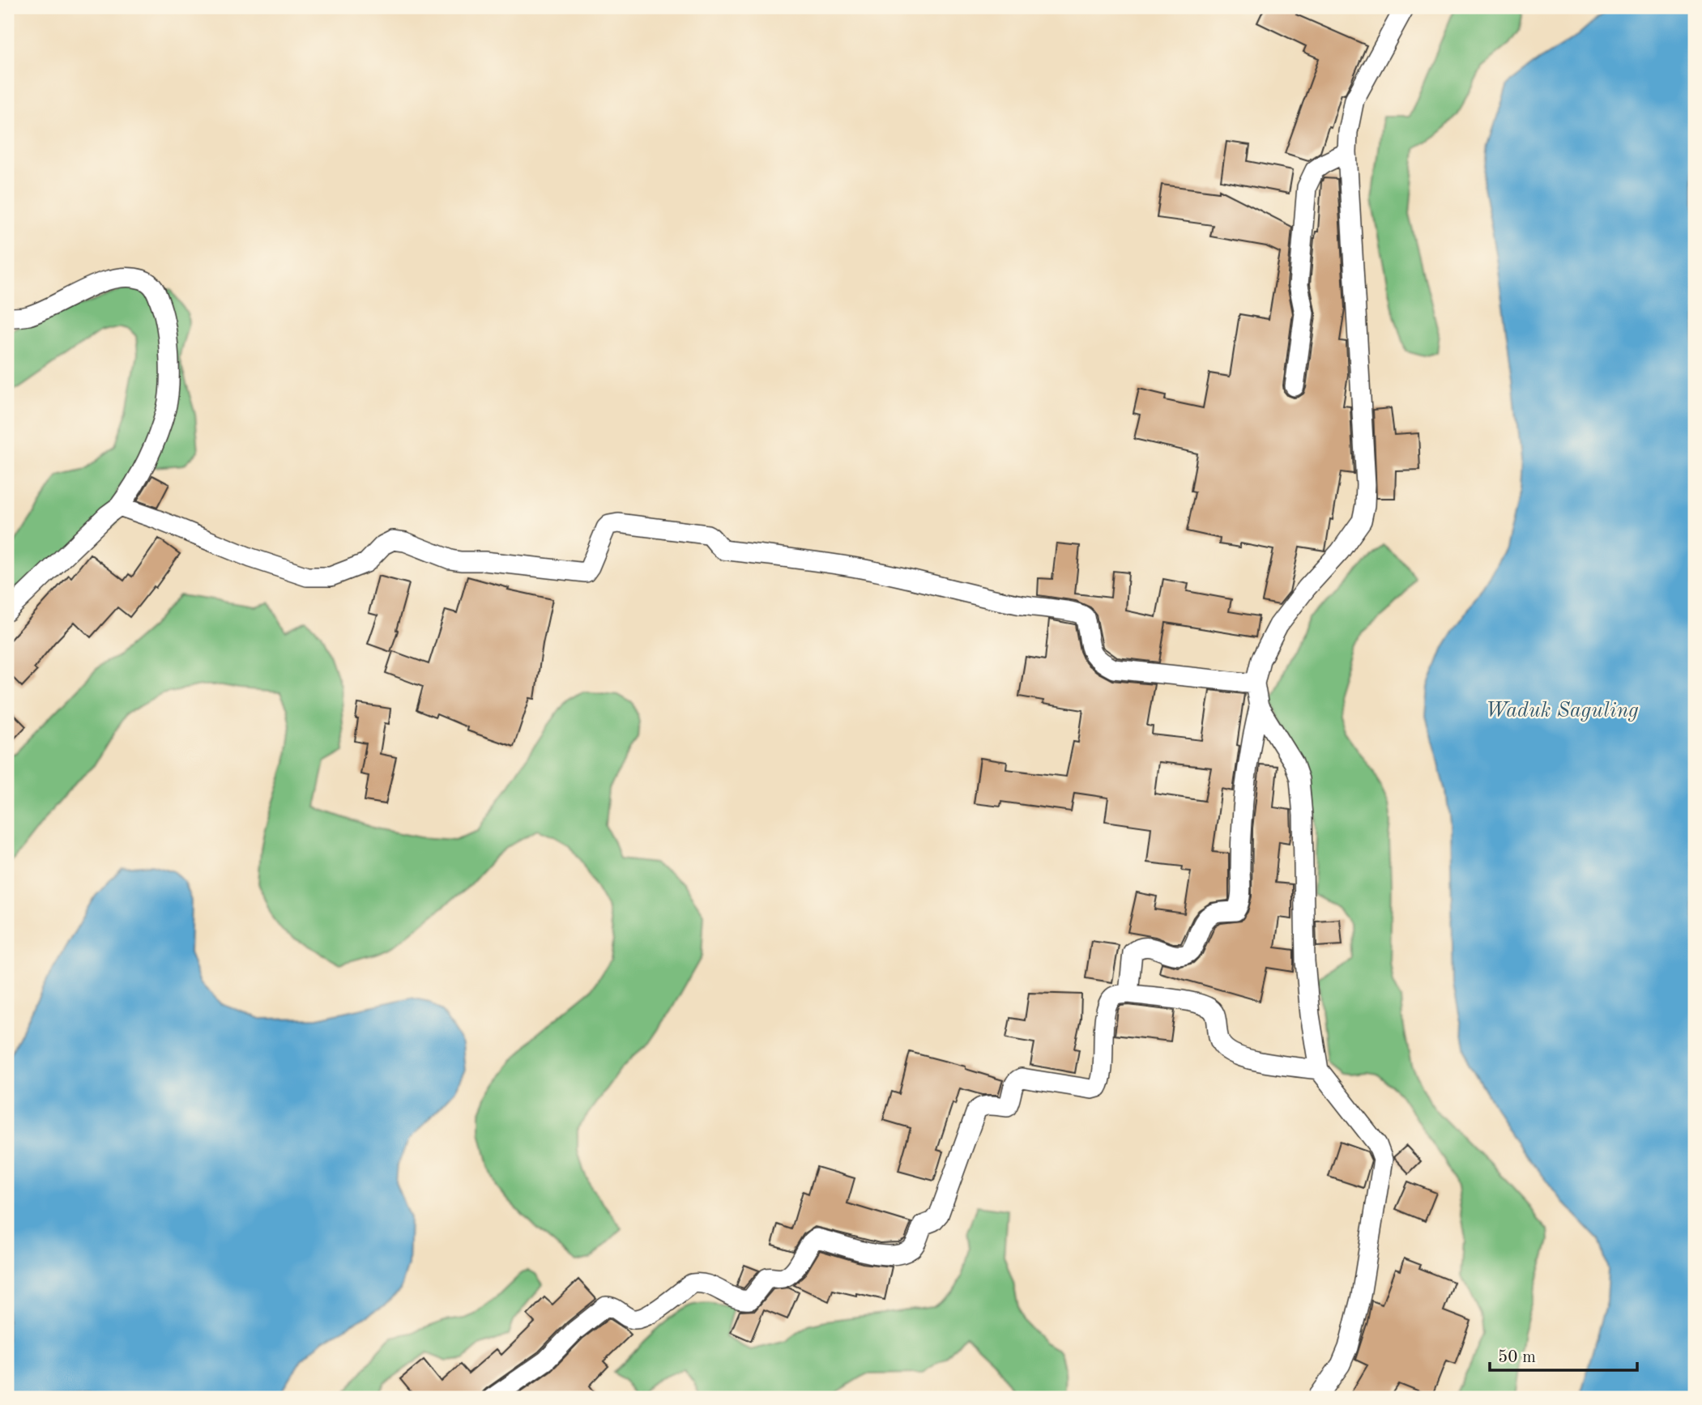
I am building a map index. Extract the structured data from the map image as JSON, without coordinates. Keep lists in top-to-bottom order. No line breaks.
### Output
{"water":["Waduk Saguling"],"scale_bar":"50 m"}
